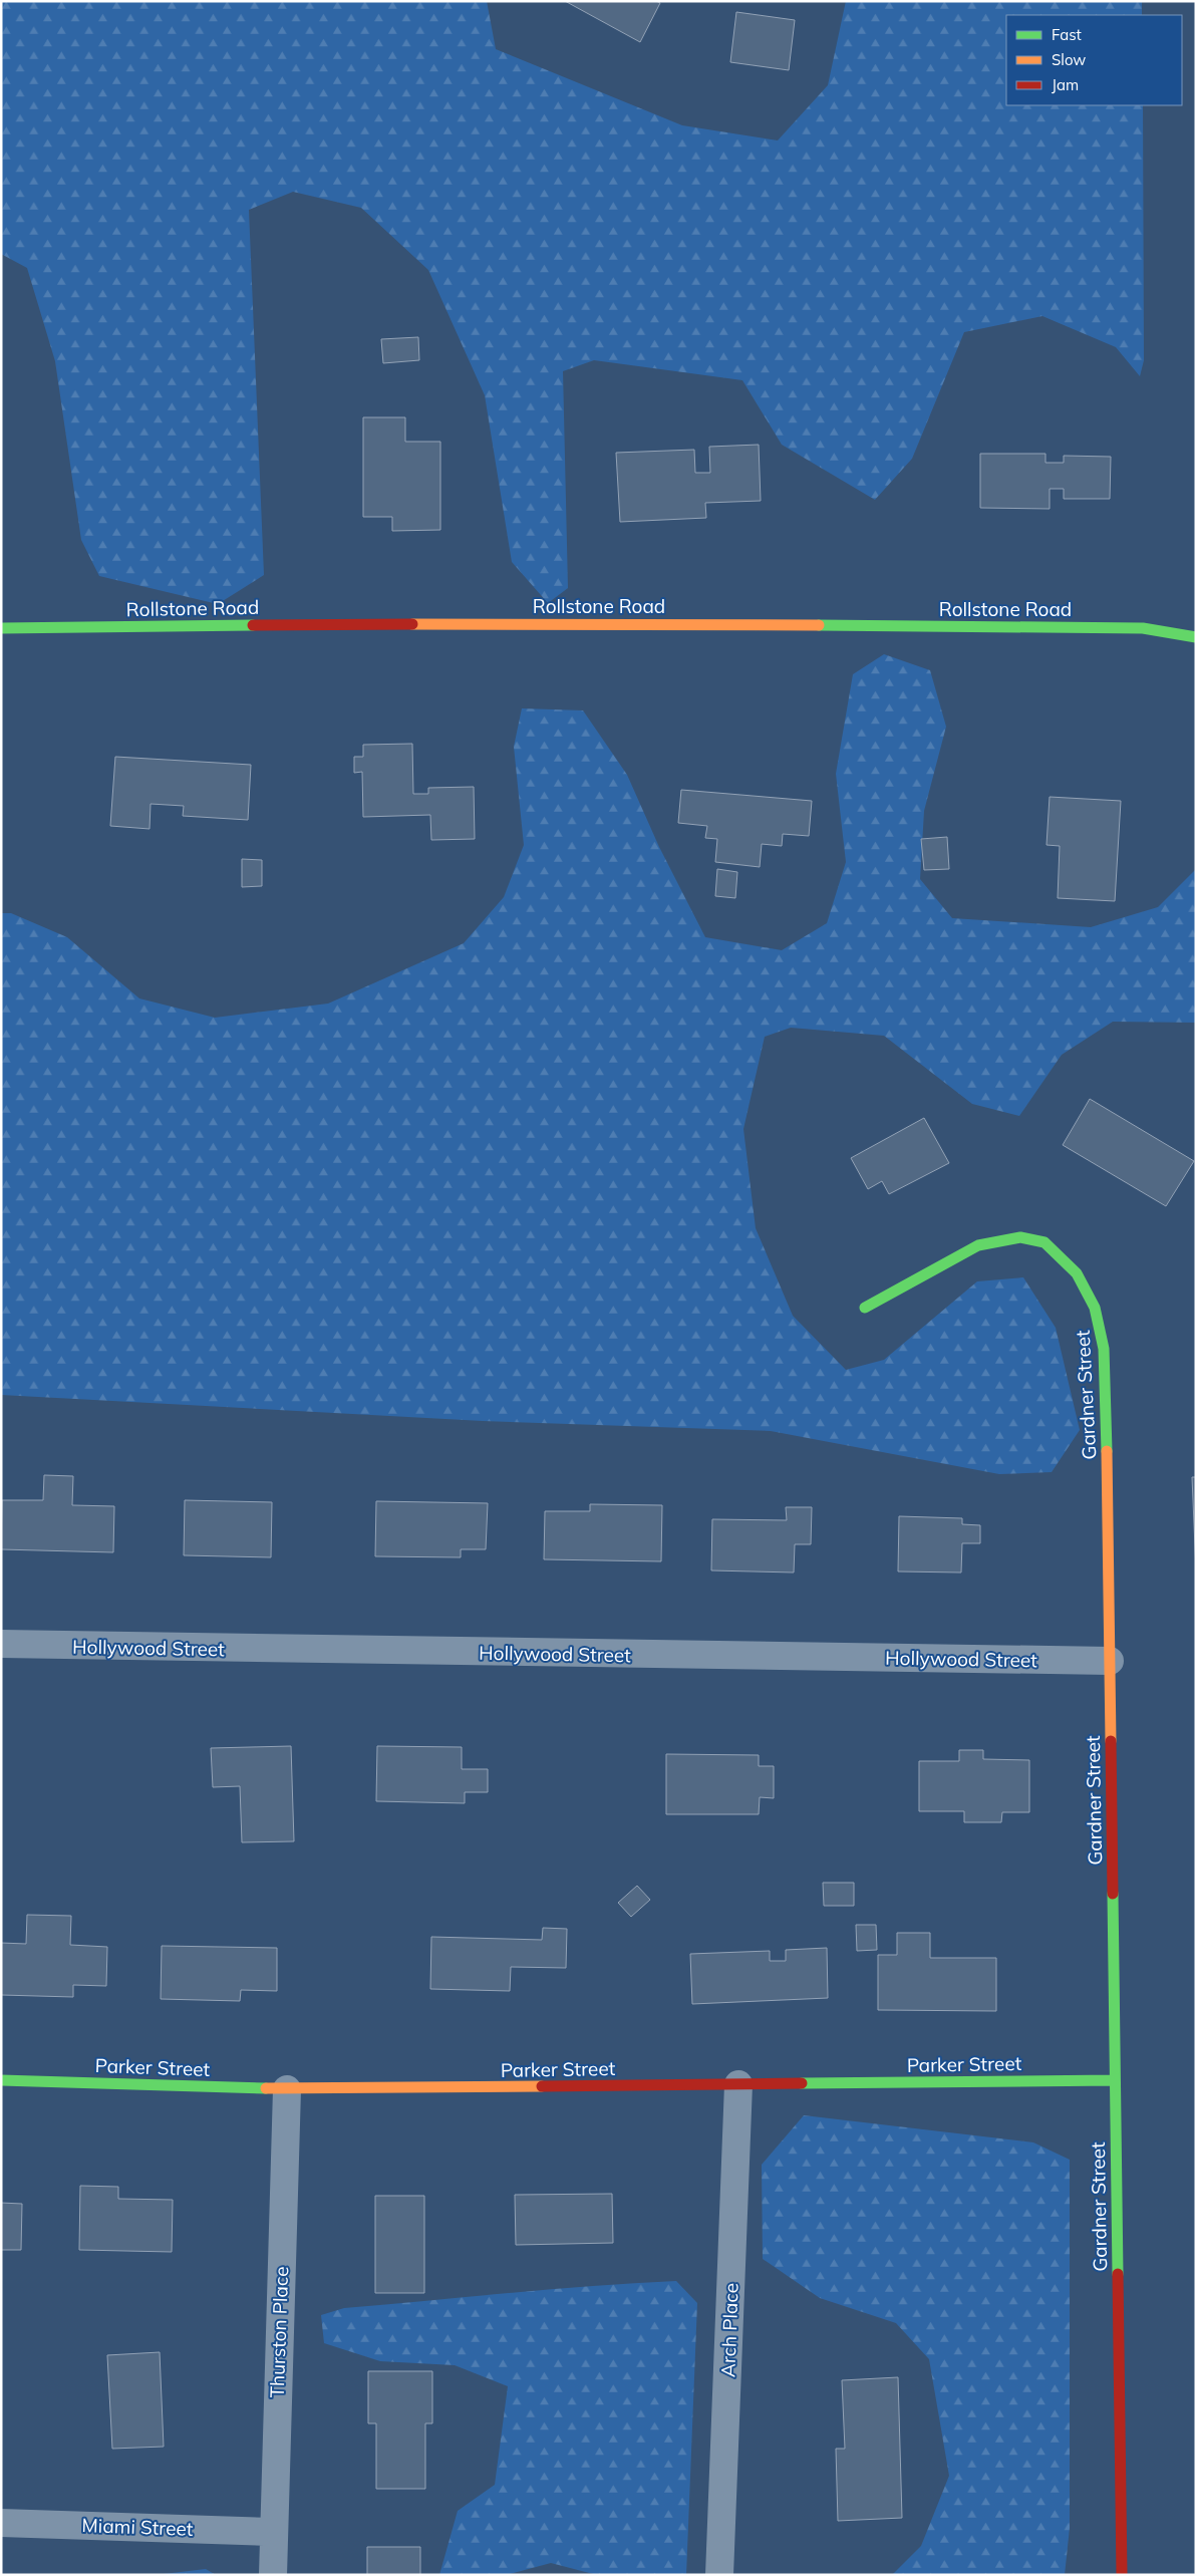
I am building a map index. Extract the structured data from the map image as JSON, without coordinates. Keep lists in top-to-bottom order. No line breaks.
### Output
{"streets":{"street":["Rollstone Road","Gardner Street","Hollywood Street","Parker Street","Arch Place","Thurston Place","Miami Street"]},"crossings":[["Gardner Street","Hollywood Street"],["Gardner Street","Parker Street"],["Parker Street","Arch Place"],["Parker Street","Thurston Place"],["Thurston Place","Miami Street"]],"legend":["Fast","Slow","Jam"]}
